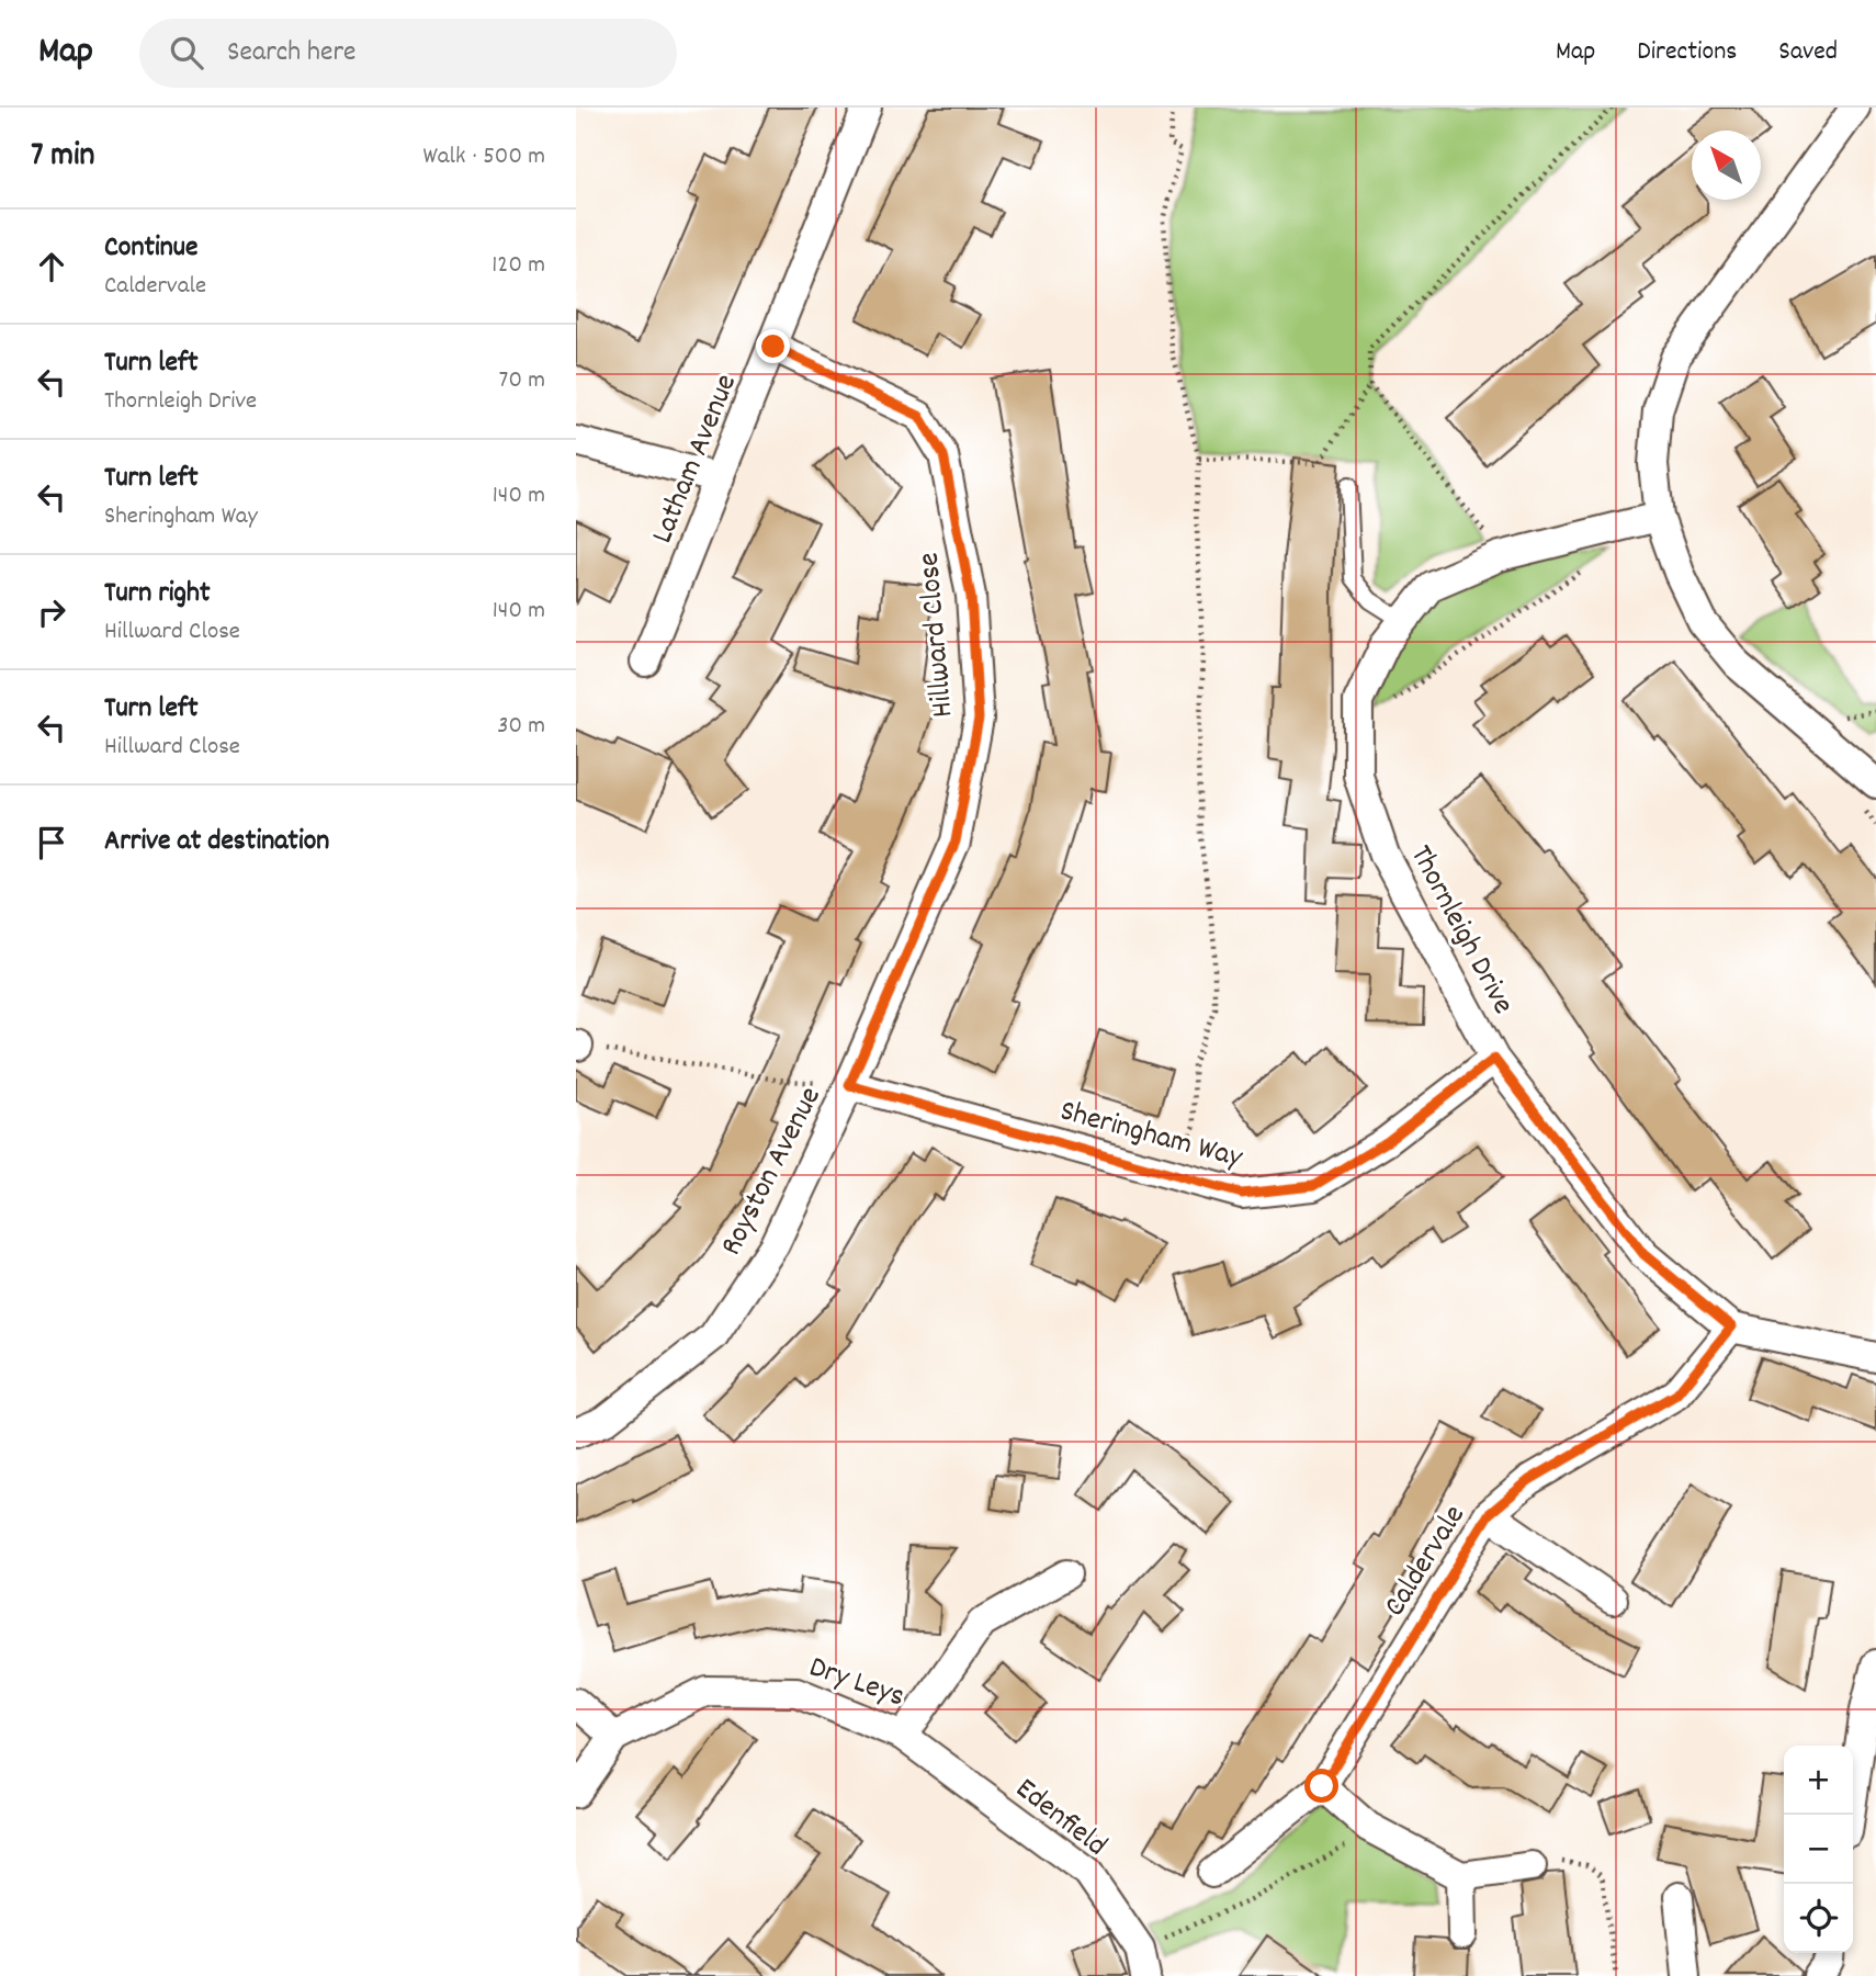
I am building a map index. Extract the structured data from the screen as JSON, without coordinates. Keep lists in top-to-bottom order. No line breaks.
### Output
{"streets":{"street":["Latham Avenue","Hillward Close","Thornleigh Drive","Sheringham Way","Royston Avenue","Caldervale","Dry Leys","Edenfield"]},"crossings":[["Latham Avenue","Hillward Close"],["Hillward Close","Sheringham Way"],["Hillward Close","Royston Avenue"],["Thornleigh Drive","Sheringham Way"],["Thornleigh Drive","Caldervale"],["Sheringham Way","Royston Avenue"],["Dry Leys","Edenfield"]],"north":"top left","page":{"header":"Map","search":"Search here","nav":["Map","Directions","Saved"],"heading":["7 min","Walk · 500 m"],"list":[["Continue","Caldervale","120 m"],["Turn left","Thornleigh Drive","70 m"],["Turn left","Sheringham Way","140 m"],["Turn right","Hillward Close","140 m"],["Turn left","Hillward Close","30 m"],"Arrive at destination"],"map_buttons":["+","−"]}}
